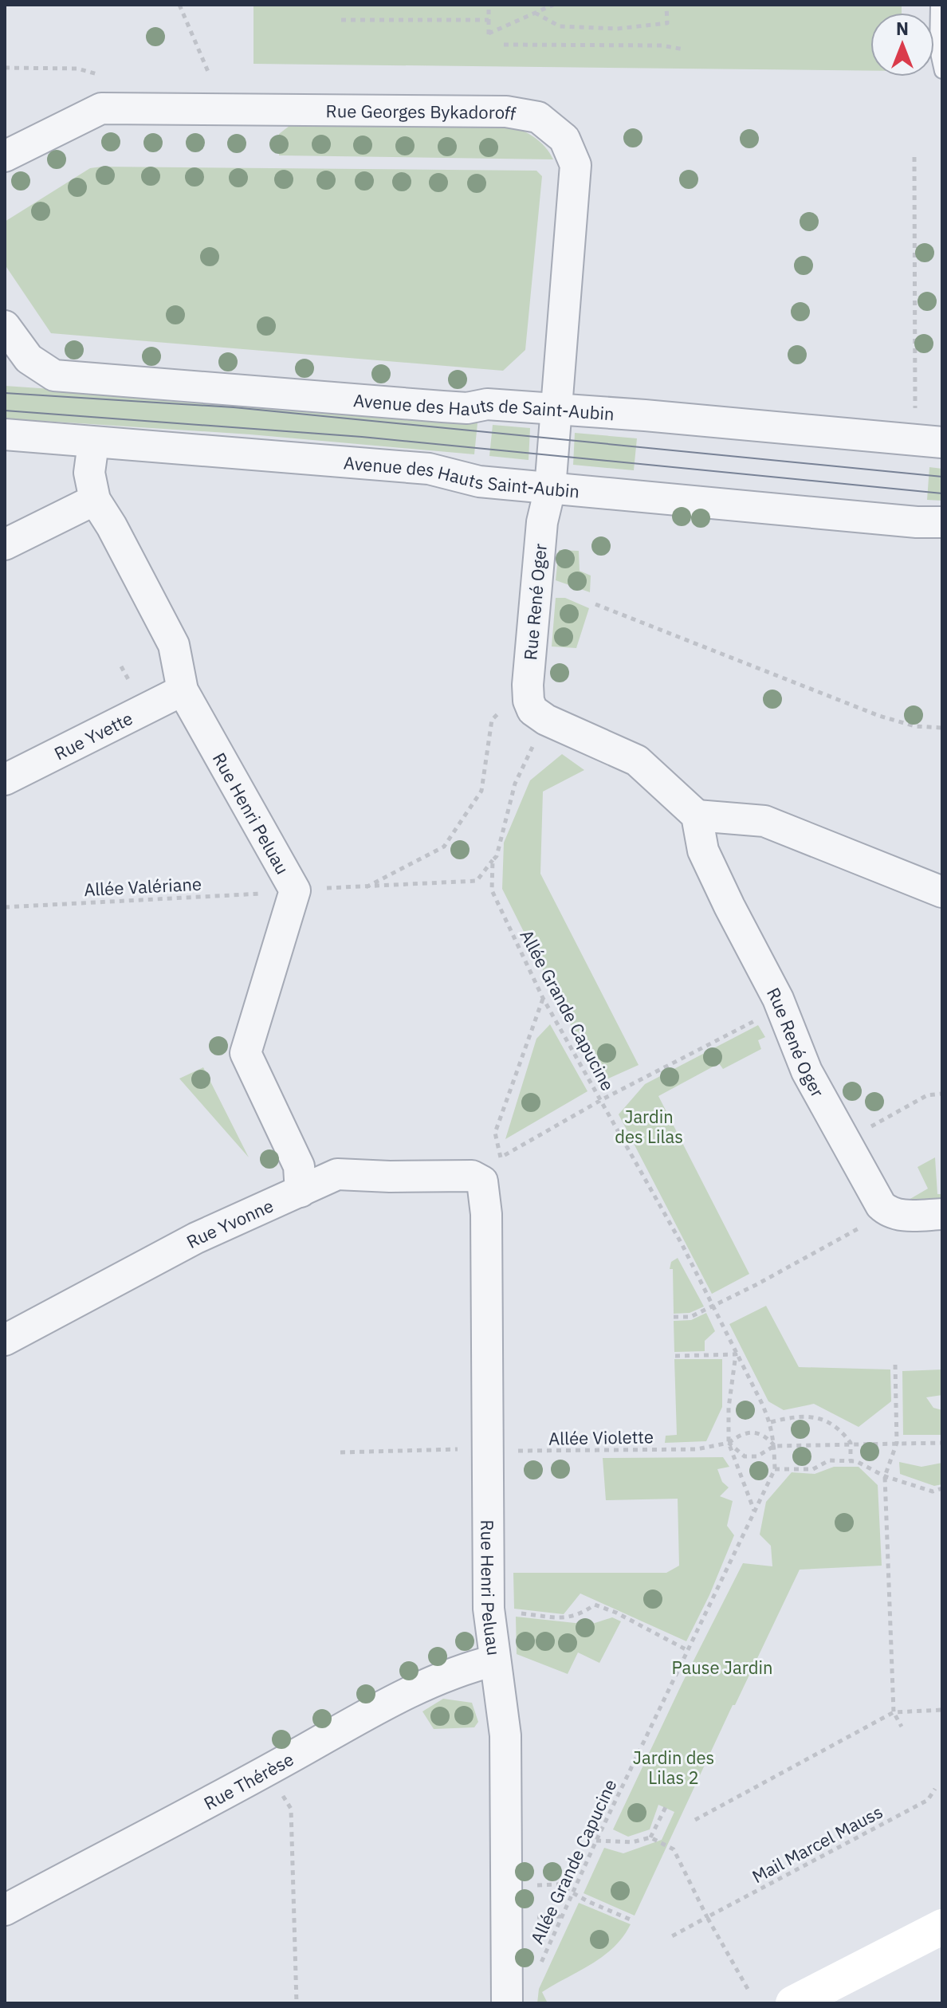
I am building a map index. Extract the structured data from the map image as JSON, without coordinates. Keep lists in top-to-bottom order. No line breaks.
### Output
{"streets":{"street":["Rue Georges Bykadoroff","Avenue des Hauts de Saint-Aubin","Avenue des Hauts Saint-Aubin","Rue René Oger","Rue Yvette","Rue Henri Peluau","Rue Yvonne","Rue Thérèse"],"path":["Allée Valériane","Allée Grande Capucine","Allée Violette","Mail Marcel Mauss"]},"crossings":[["Rue Georges Bykadoroff","Avenue des Hauts de Saint-Aubin"],["Rue Georges Bykadoroff","Avenue des Hauts Saint-Aubin"],["Rue Georges Bykadoroff","Rue René Oger"],["Avenue des Hauts Saint-Aubin","Rue René Oger"],["Avenue des Hauts Saint-Aubin","Rue Henri Peluau"],["Rue Yvette","Rue Henri Peluau"],["Rue Henri Peluau","Rue Yvonne"],["Rue Henri Peluau","Rue Thérèse"],["Allée Grande Capucine","Allée Violette"]],"parks":["Jardin des Lilas","Pause Jardin","Jardin des Lilas 2"],"north":"top"}
